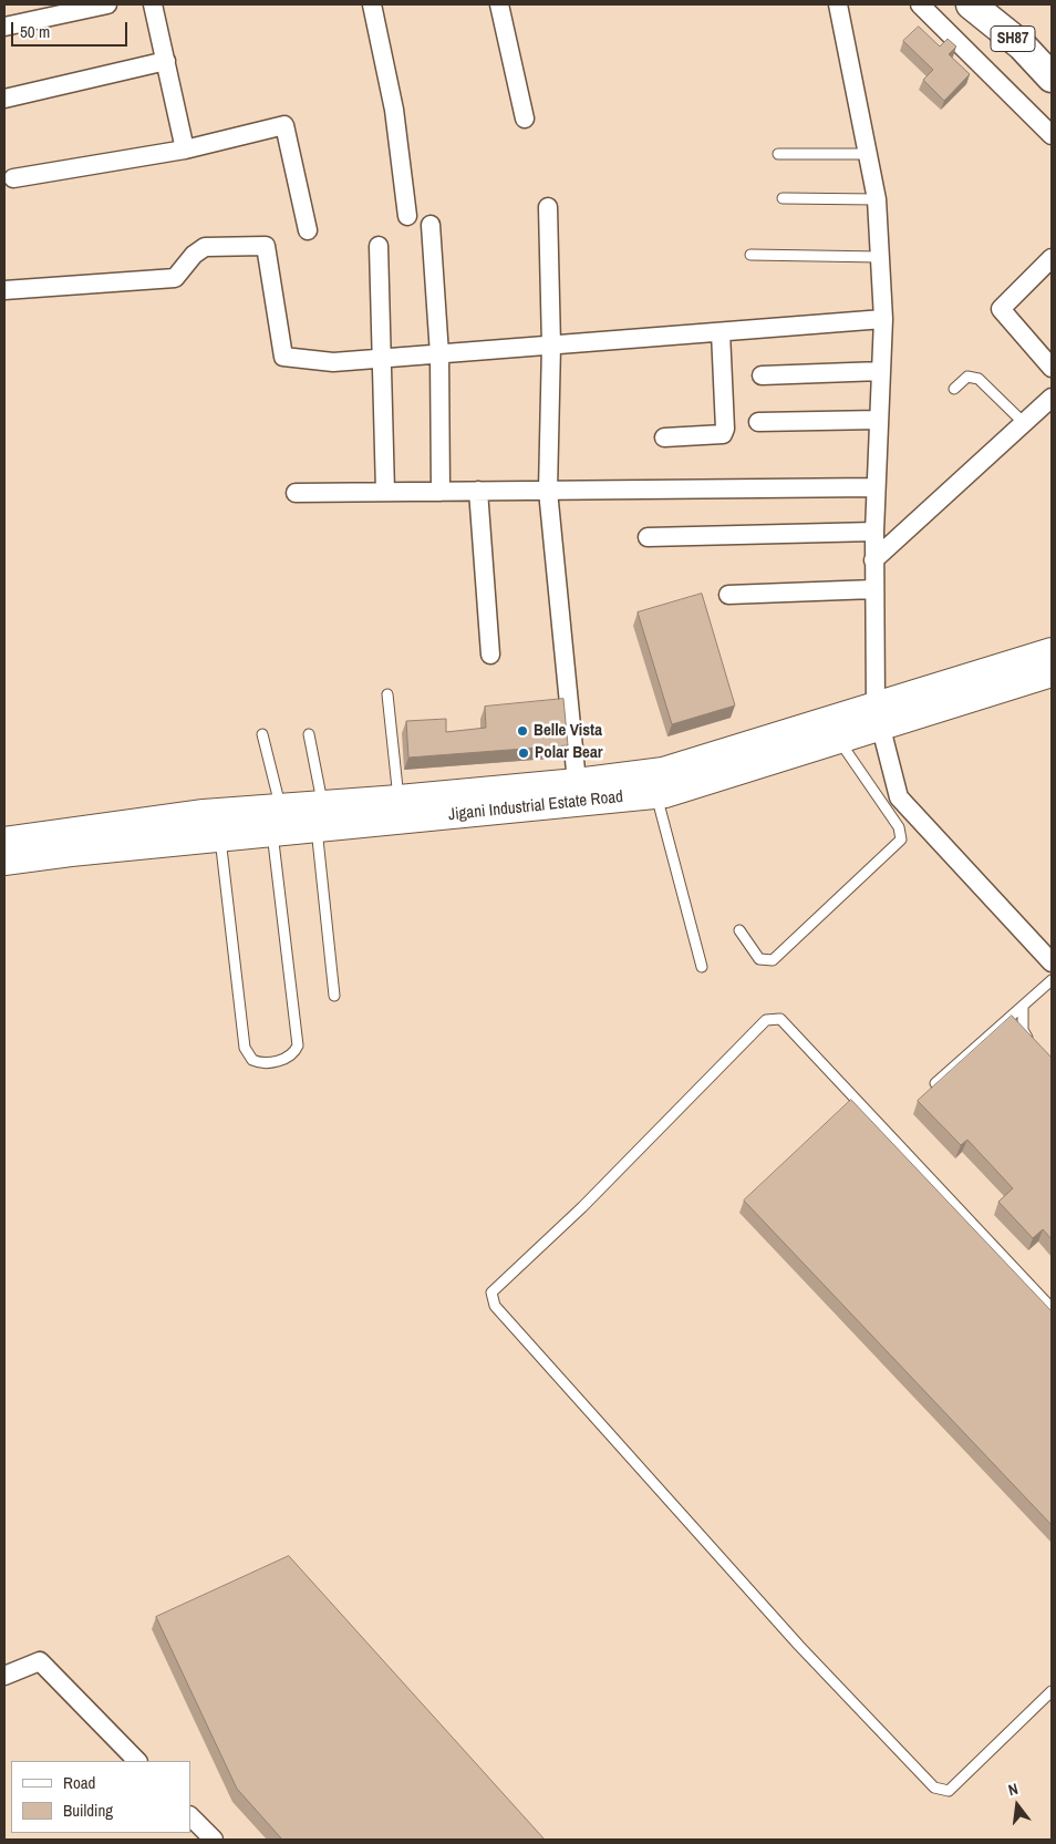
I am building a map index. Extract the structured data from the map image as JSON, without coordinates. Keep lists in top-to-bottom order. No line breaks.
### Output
{"streets":{"main road":["SH87","Jigani Industrial Estate Road"]},"places":["Belle Vista","Polar Bear"],"legend":["Road","Building"],"scale_bar":"50 m","north":"top"}
